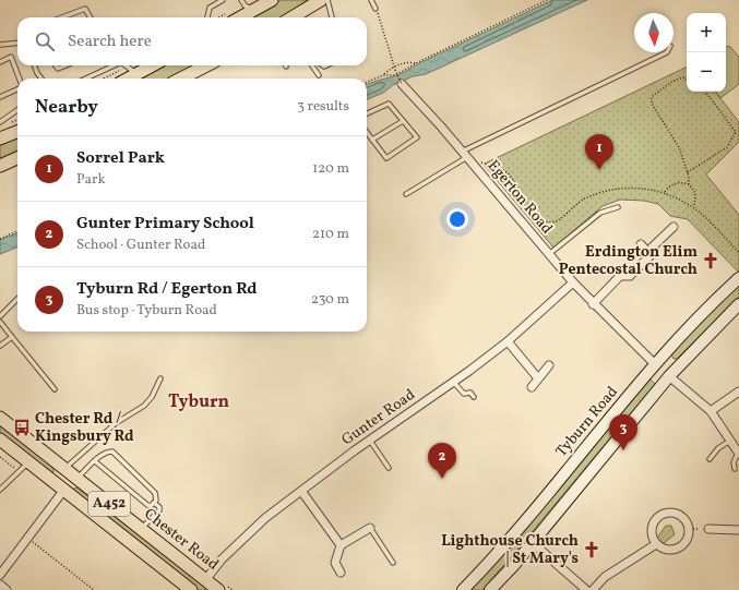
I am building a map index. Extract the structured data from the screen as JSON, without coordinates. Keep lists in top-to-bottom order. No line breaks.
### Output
{"streets":{"highway":["A452","Chester Road"],"main road":["Tyburn Road"],"street":["Egerton Road","Gunter Road"]},"crossings":[["Egerton Road","Gunter Road"],["Egerton Road","Tyburn Road"],["Gunter Road","Chester Road"]],"districts":["Tyburn"],"places":{"church":["Erdington Elim Pentecostal Church","Lighthouse Church | St Mary's"],"bus stop":["Chester Rd / Kingsbury Rd"]},"north":"bottom","page":{"map_buttons":["+","−"],"search":"Search here","heading":["Nearby","3 results"],"pins":["1","3","2"],"list":[{"mark":"1","name":"Sorrel Park","note":"Park","value":"120 m"},{"mark":"2","name":"Gunter Primary School","note":"School · Gunter Road","value":"210 m"},{"mark":"3","name":"Tyburn Rd / Egerton Rd","note":"Bus stop · Tyburn Road","value":"230 m"}]}}
